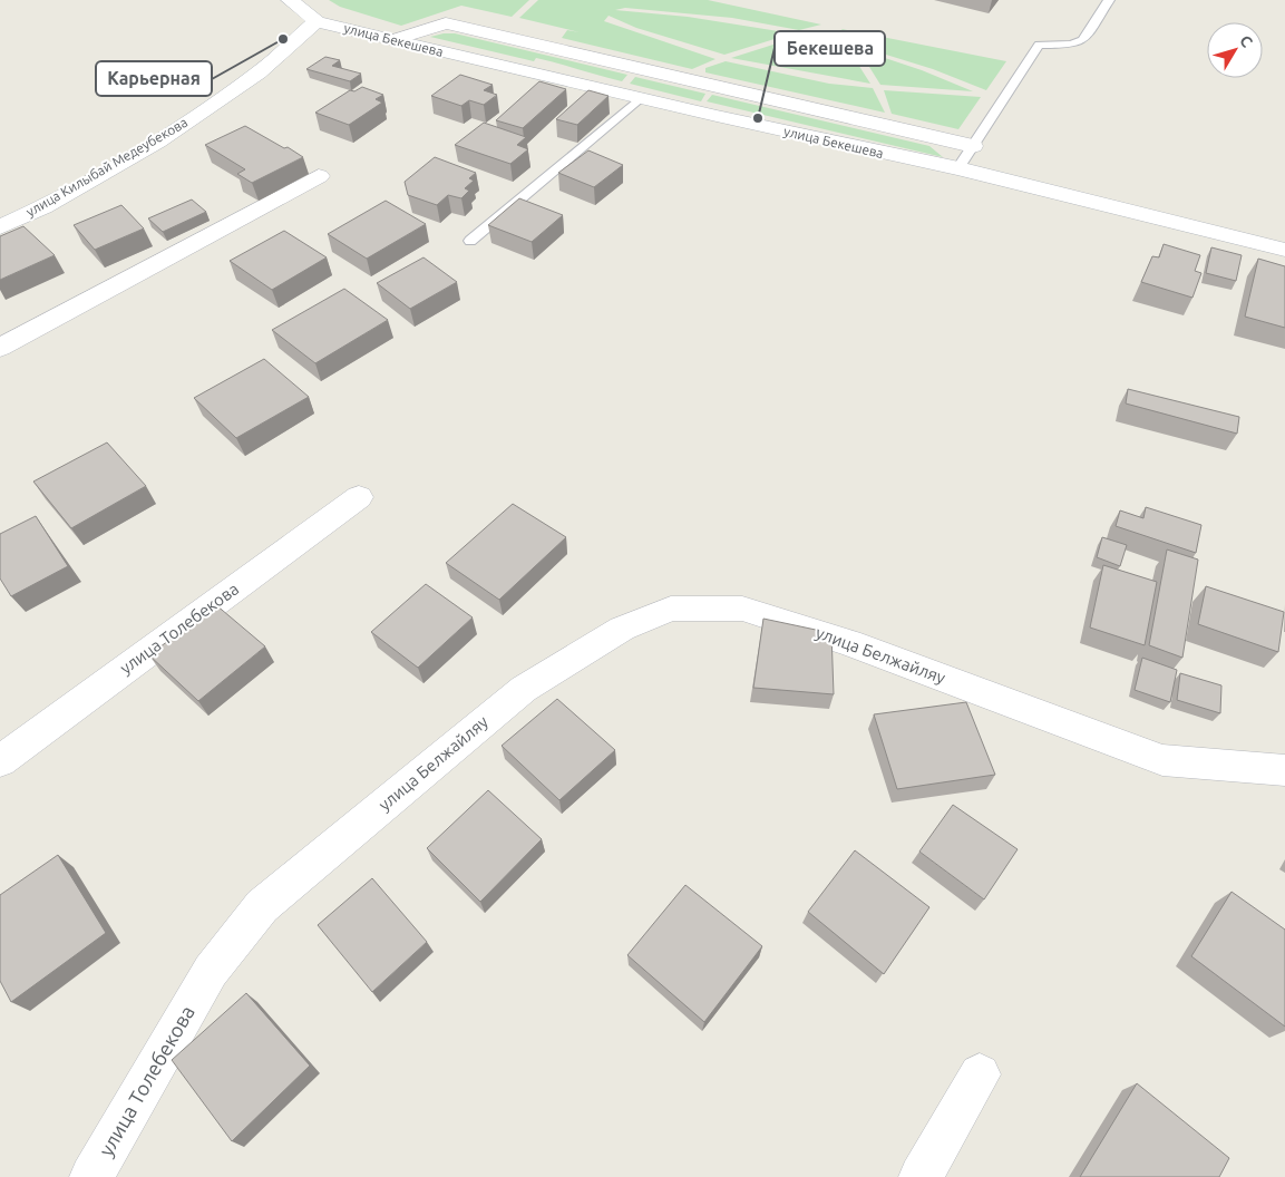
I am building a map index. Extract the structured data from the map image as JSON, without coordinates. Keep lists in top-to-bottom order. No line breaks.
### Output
{"streets":{"street":["улица Бекешева","улица Килыбай Медеубекова","улица Толебекова","улица Белжайляу"]},"crossings":[["улица Бекешева","улица Килыбай Медеубекова"],["улица Толебекова","улица Белжайляу"]],"places":["Карьерная","Бекешева"],"north":"top right"}
